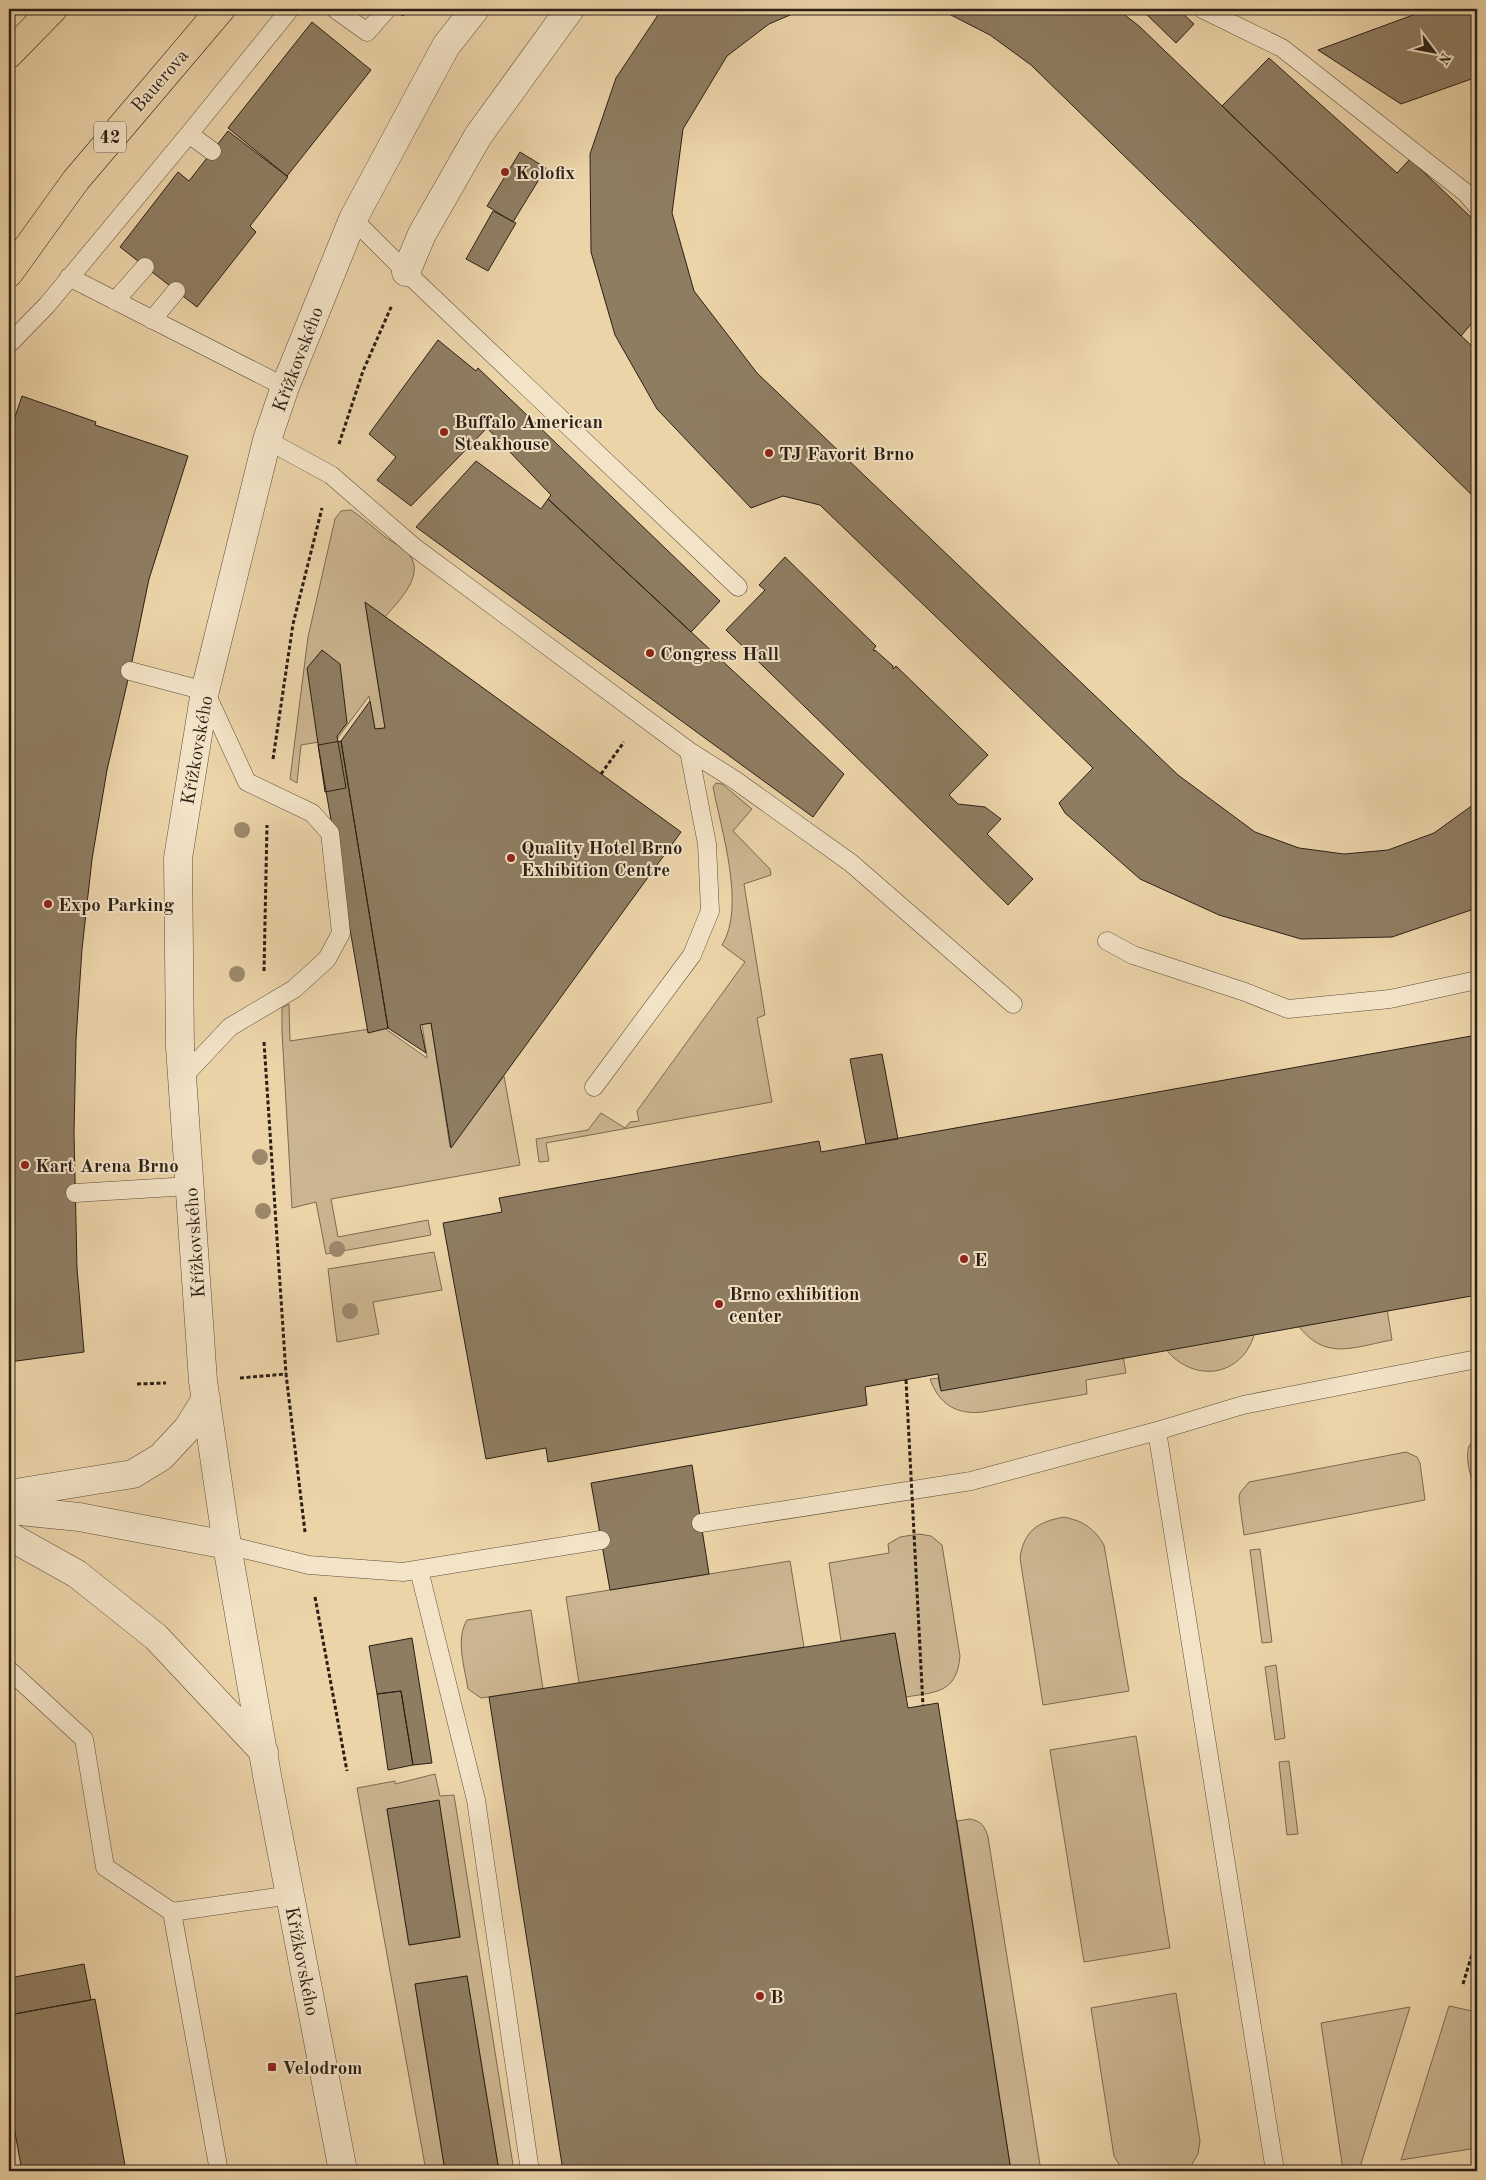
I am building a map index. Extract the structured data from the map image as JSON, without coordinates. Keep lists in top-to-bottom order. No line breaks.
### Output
{"streets":{"highway":["Bauerova","42"],"street":["Křížkovského"]},"places":{"other":["Kolofix","Buffalo American Steakhouse","TJ Favorit Brno","Congress Hall","Quality Hotel Brno Exhibition Centre","Expo Parking","Kart Arena Brno","E","Brno exhibition center","B"],"transit":["Velodrom"]},"north":"bottom right"}
